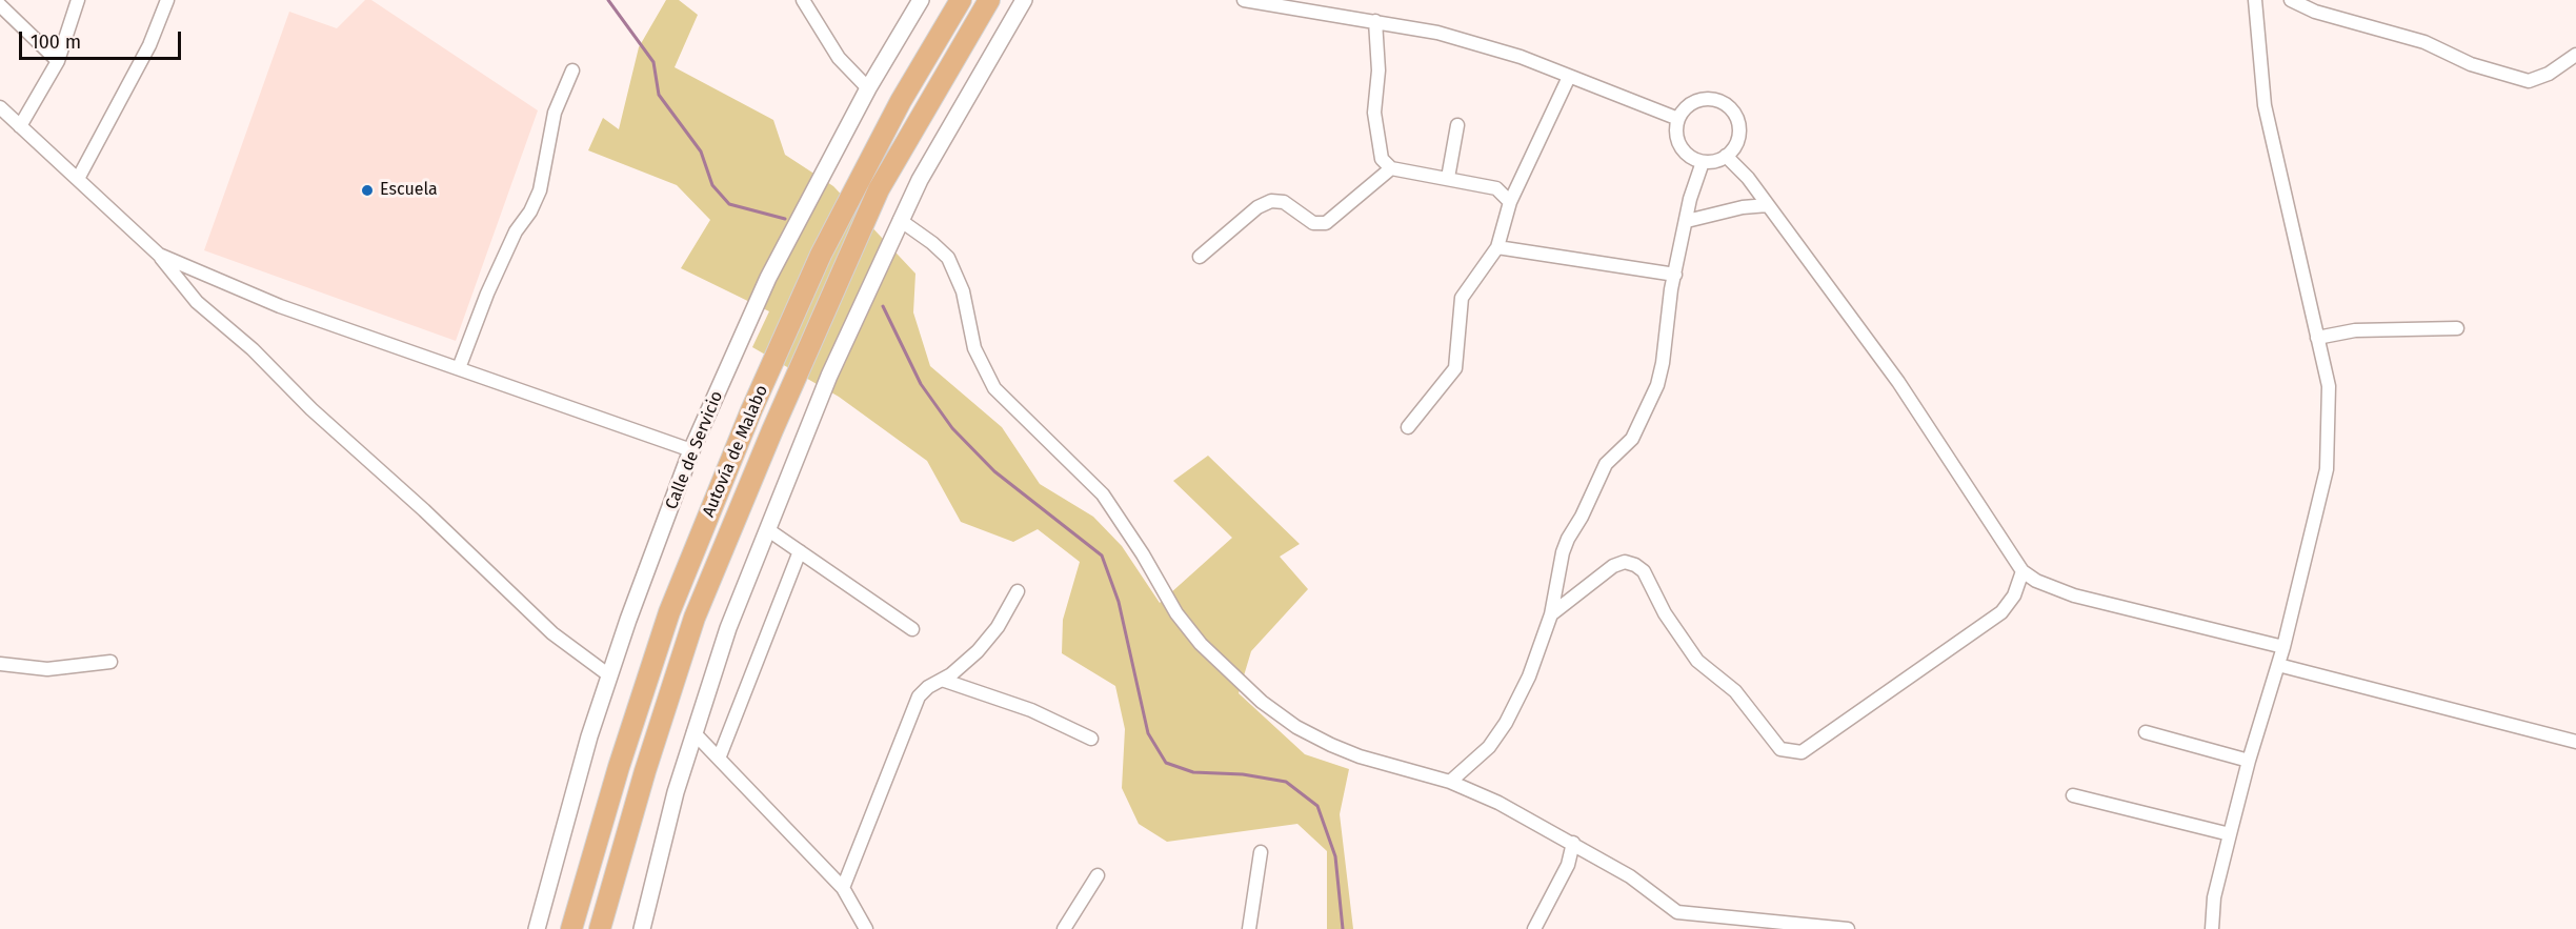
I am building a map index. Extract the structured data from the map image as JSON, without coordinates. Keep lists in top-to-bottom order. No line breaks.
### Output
{"streets":{"highway":["Autovía de Malabo"],"street":["Calle de Servicio"]},"places":["Escuela"],"scale_bar":"100 m"}
